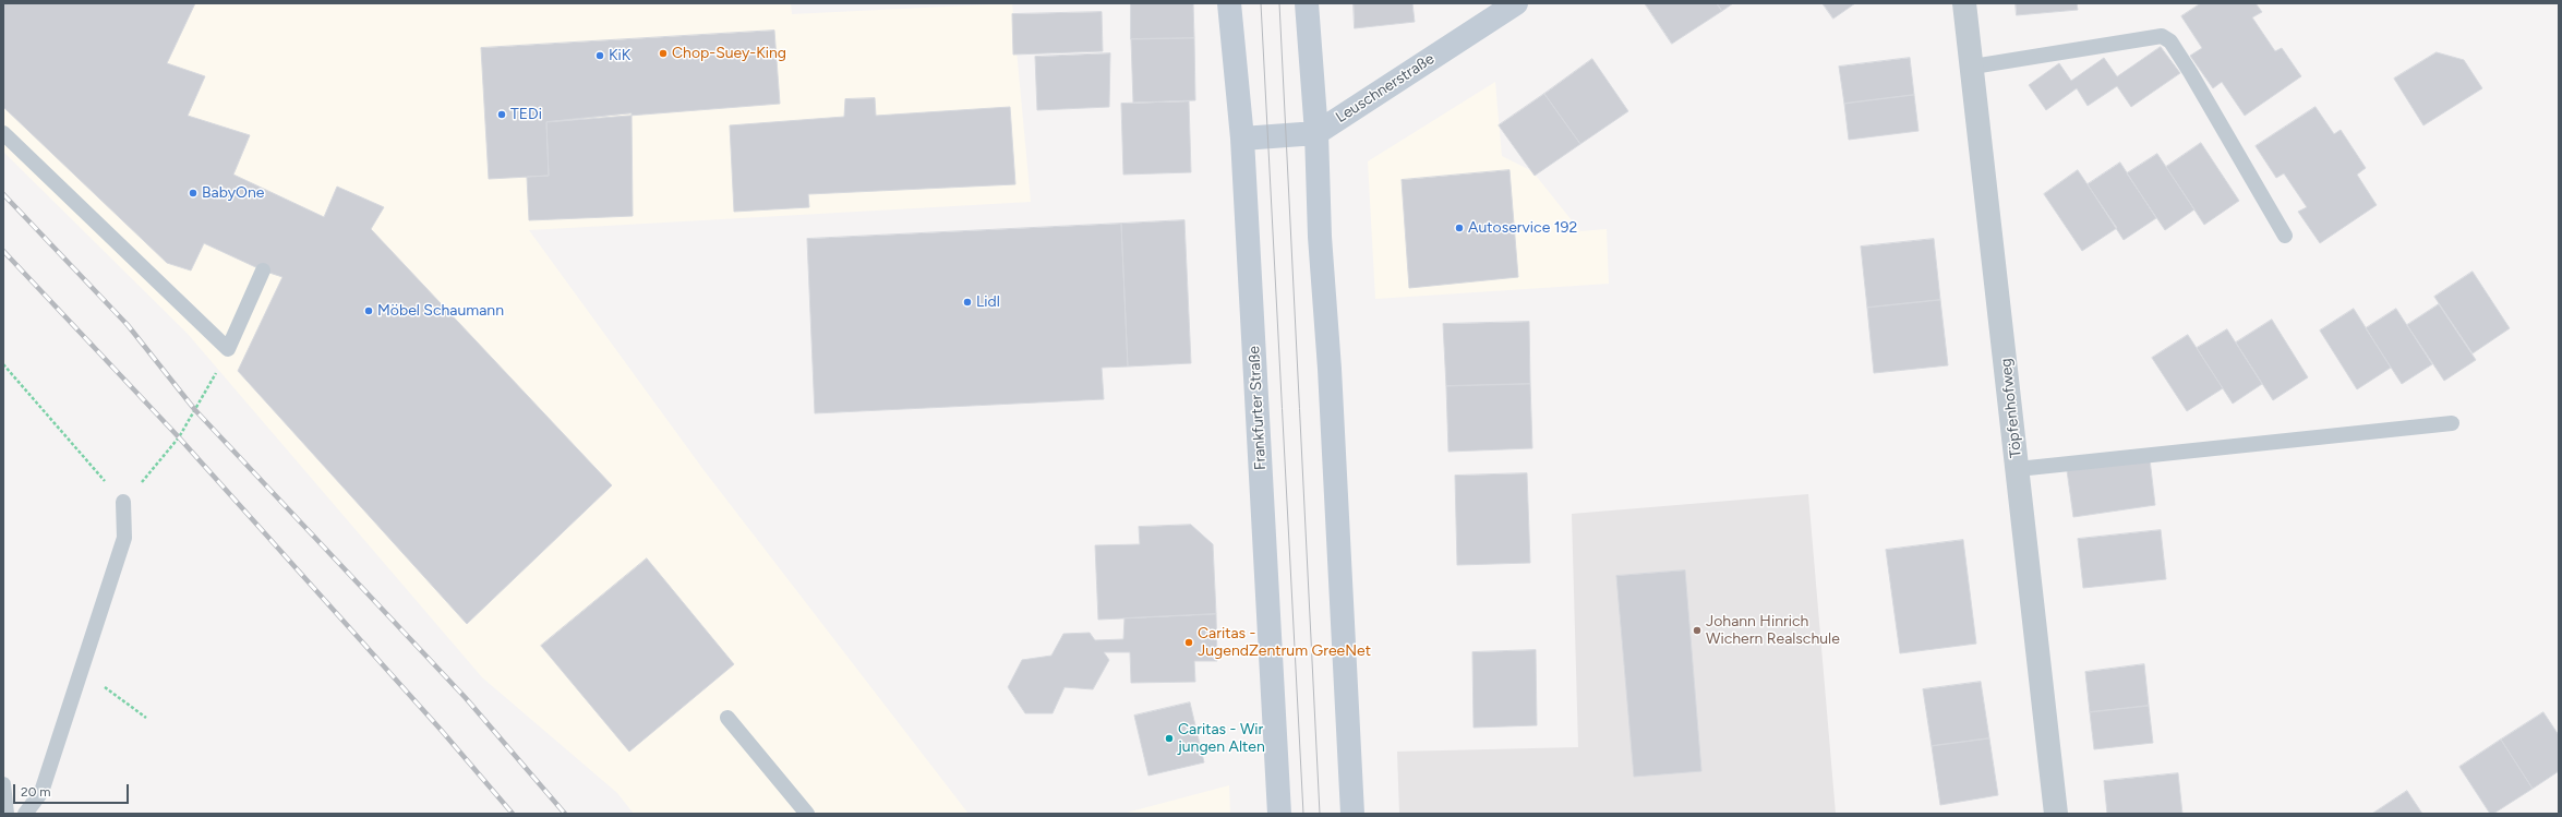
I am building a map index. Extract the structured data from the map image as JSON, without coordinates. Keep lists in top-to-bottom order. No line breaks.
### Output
{"streets":{"main road":["Leuschnerstraße","Frankfurter Straße"],"street":["Töpfenhofweg"]},"crossings":[["Leuschnerstraße","Frankfurter Straße"]],"places":["Chop-Suey-King","KiK","TEDi","BabyOne","Autoservice 192","Lidl","Möbel Schaumann","Johann Hinrich Wichern Realschule","Caritas - JugendZentrum GreeNet","Caritas - Wir jungen Alten"],"scale_bar":"20 m"}
